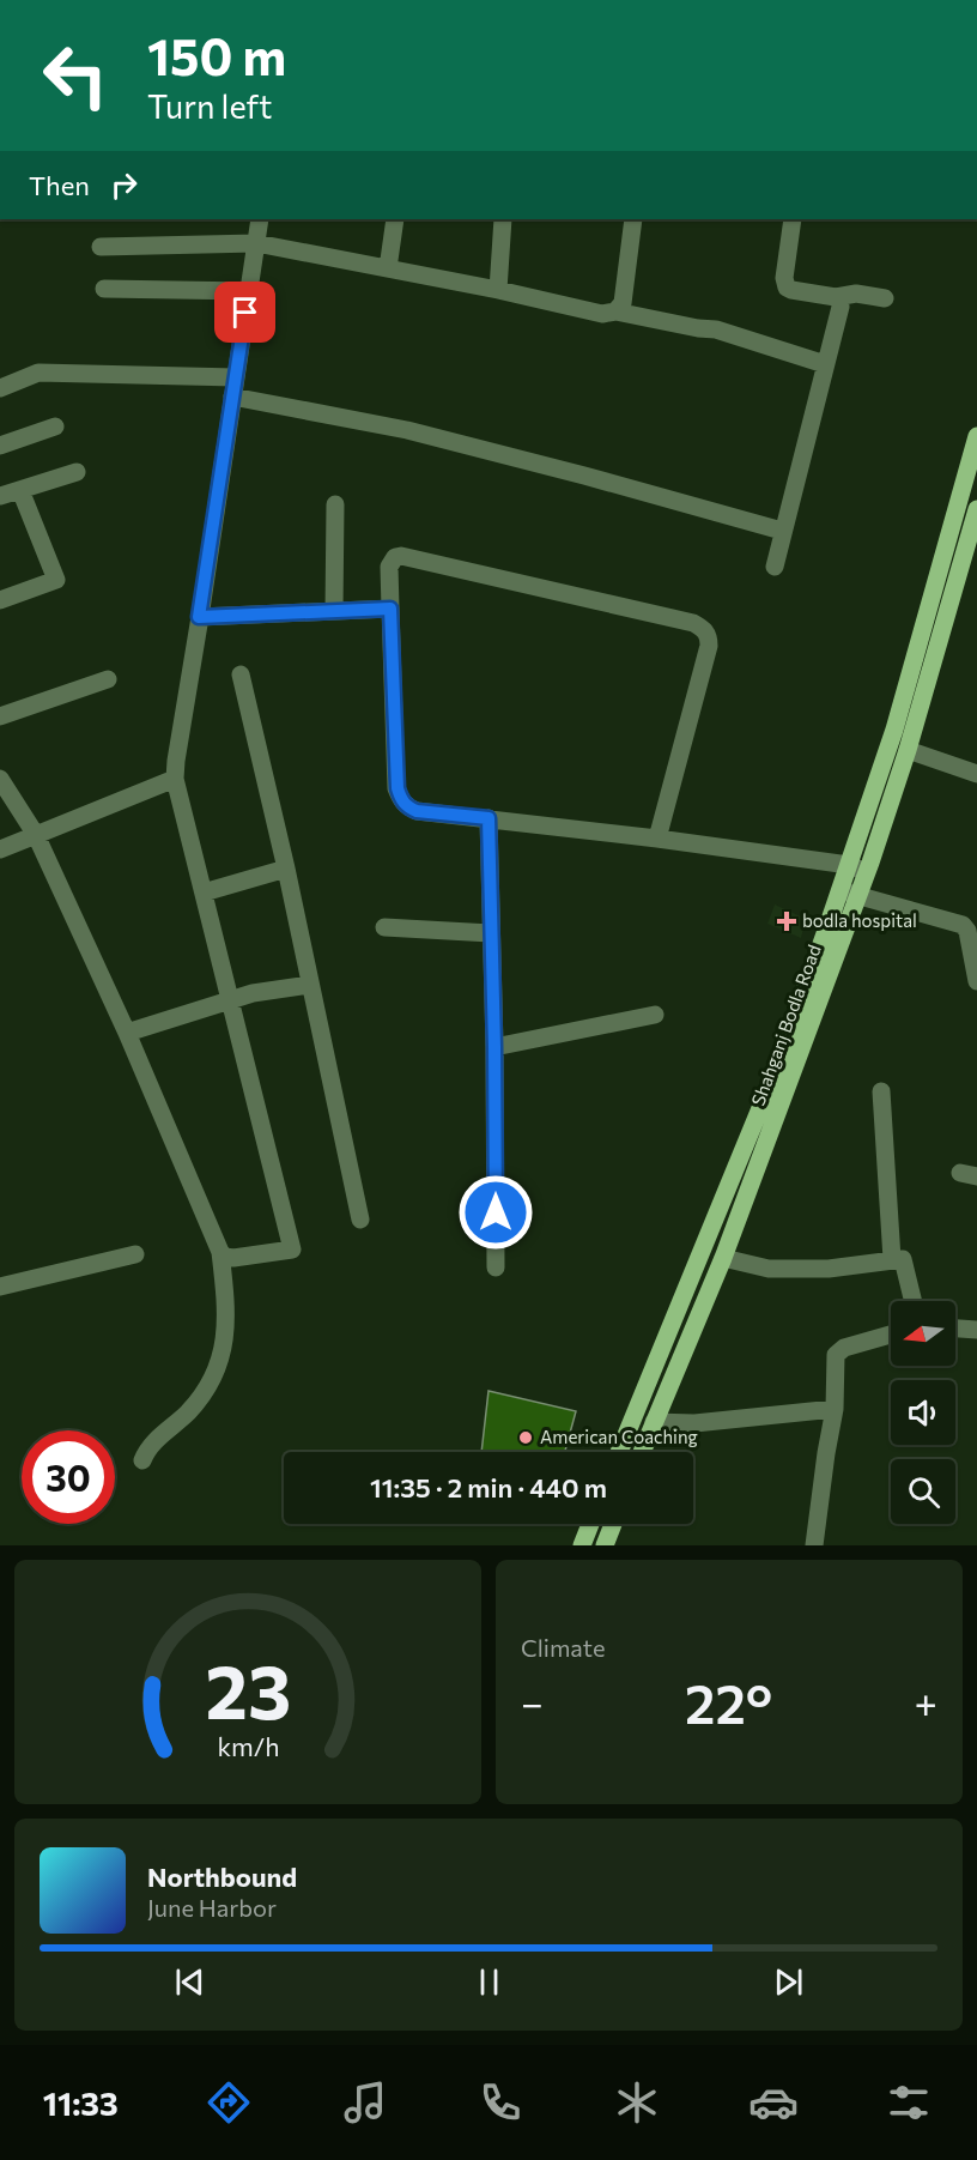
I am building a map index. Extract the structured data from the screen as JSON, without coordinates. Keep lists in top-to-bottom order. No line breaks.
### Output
{"streets":{"main road":["Shahganj Bodla Road"]},"places":{"health":["bodla hospital"],"other":["American Coaching"]},"north":"left","page":{"turn":["150 m","Turn left"],"then":"Then","limit":"30","trip":"11:35 · 2 min · 440 m","tile":"Climate","heat":["−","22°","+"],"song":["Northbound","June Harbor"],"tabs":"11:33","gauge":["23","km/h"]}}
